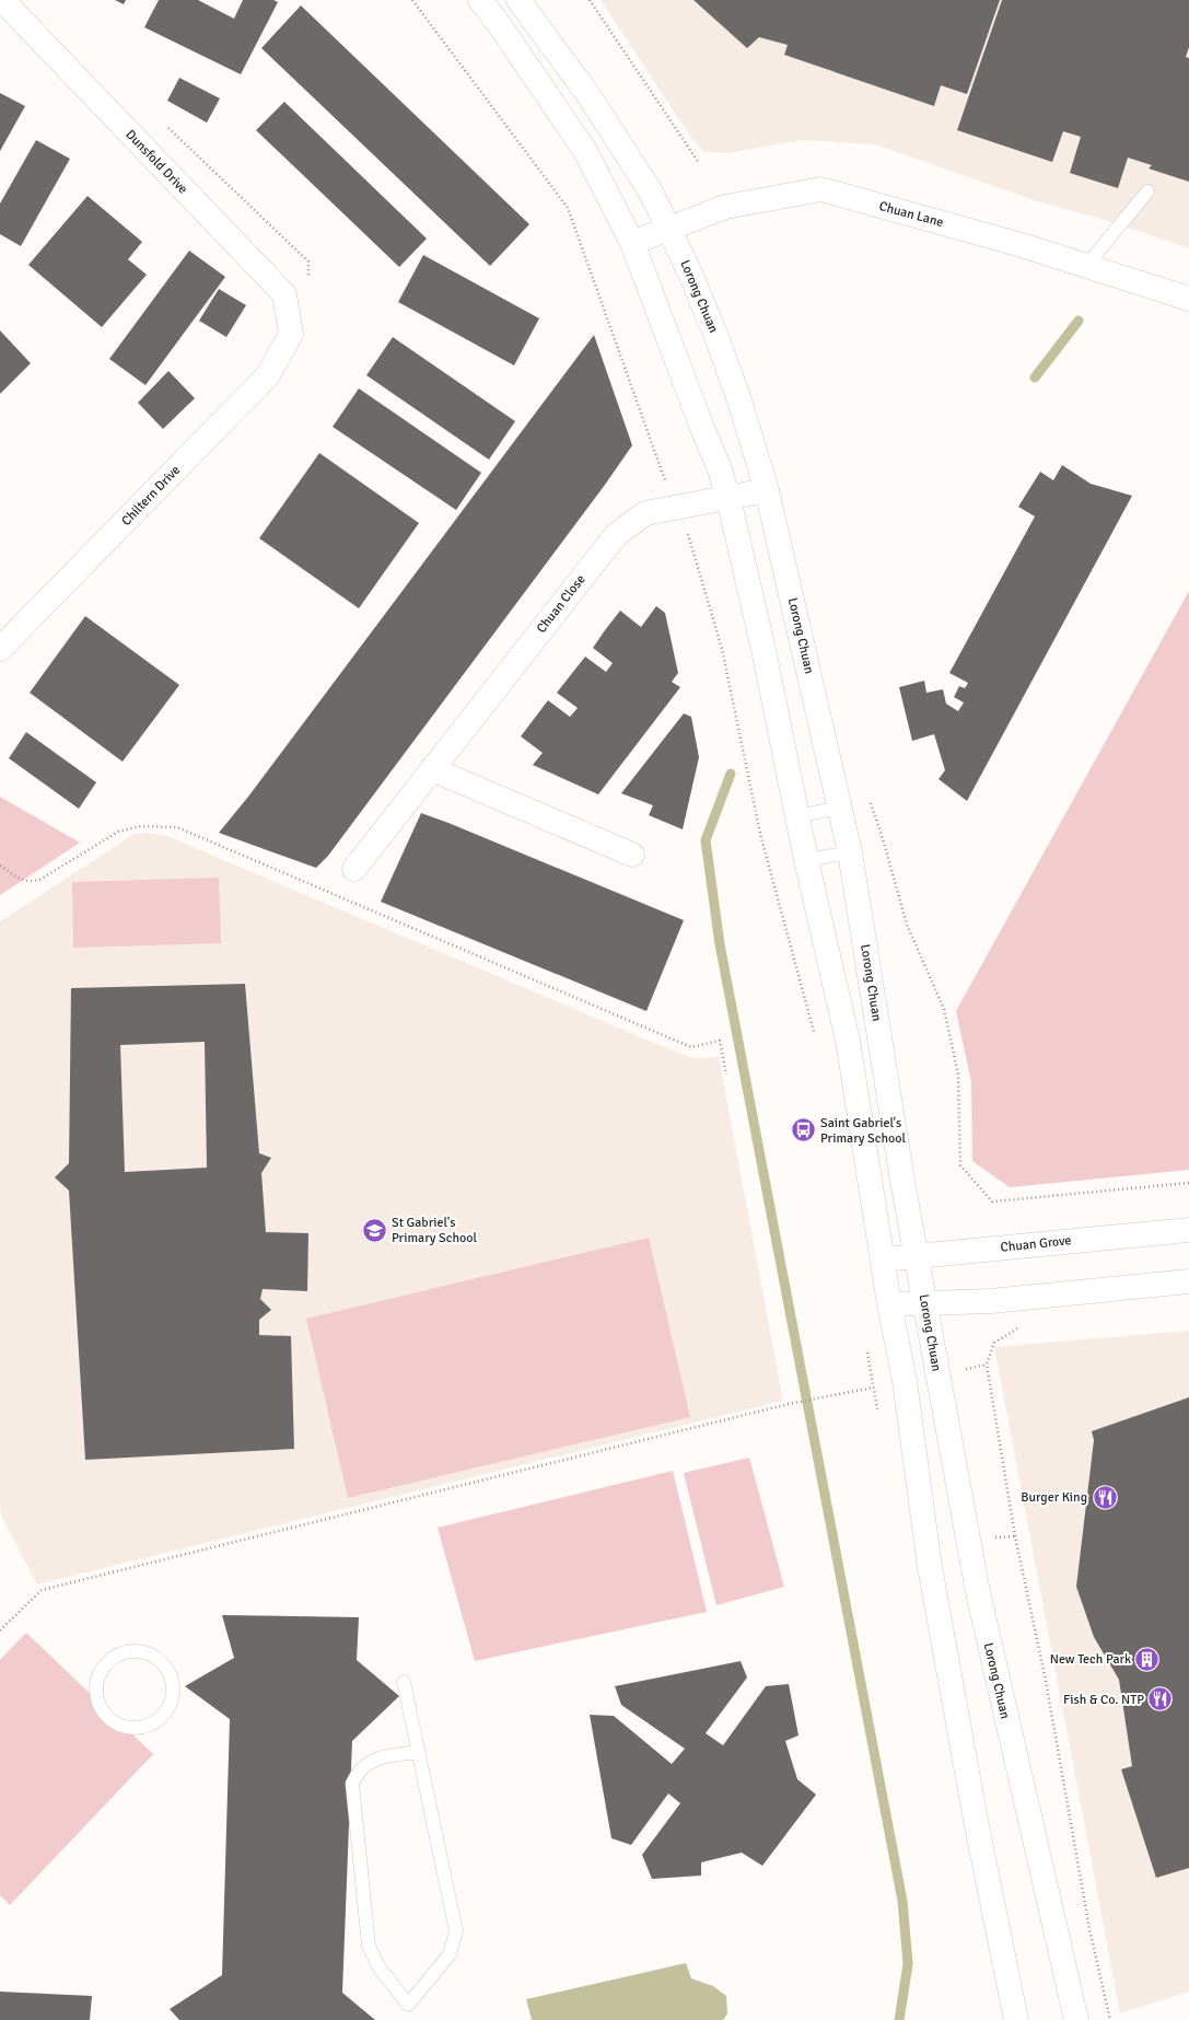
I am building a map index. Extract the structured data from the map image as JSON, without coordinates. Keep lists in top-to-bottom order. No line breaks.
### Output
{"streets":{"main road":["Dunsfold Drive","Chuan Lane","Lorong Chuan","Chiltern Drive","Chuan Close","Chuan Grove"]},"crossings":[["Dunsfold Drive","Chiltern Drive"],["Chuan Lane","Lorong Chuan"],["Lorong Chuan","Chuan Close"],["Lorong Chuan","Chuan Grove"]],"places":{"bus stop":["Saint Gabriel's Primary School"],"school or university":["St Gabriel's Primary School"],"restaurant":["Burger King","Fish & Co. NTP"],"building":["New Tech Park"]}}
